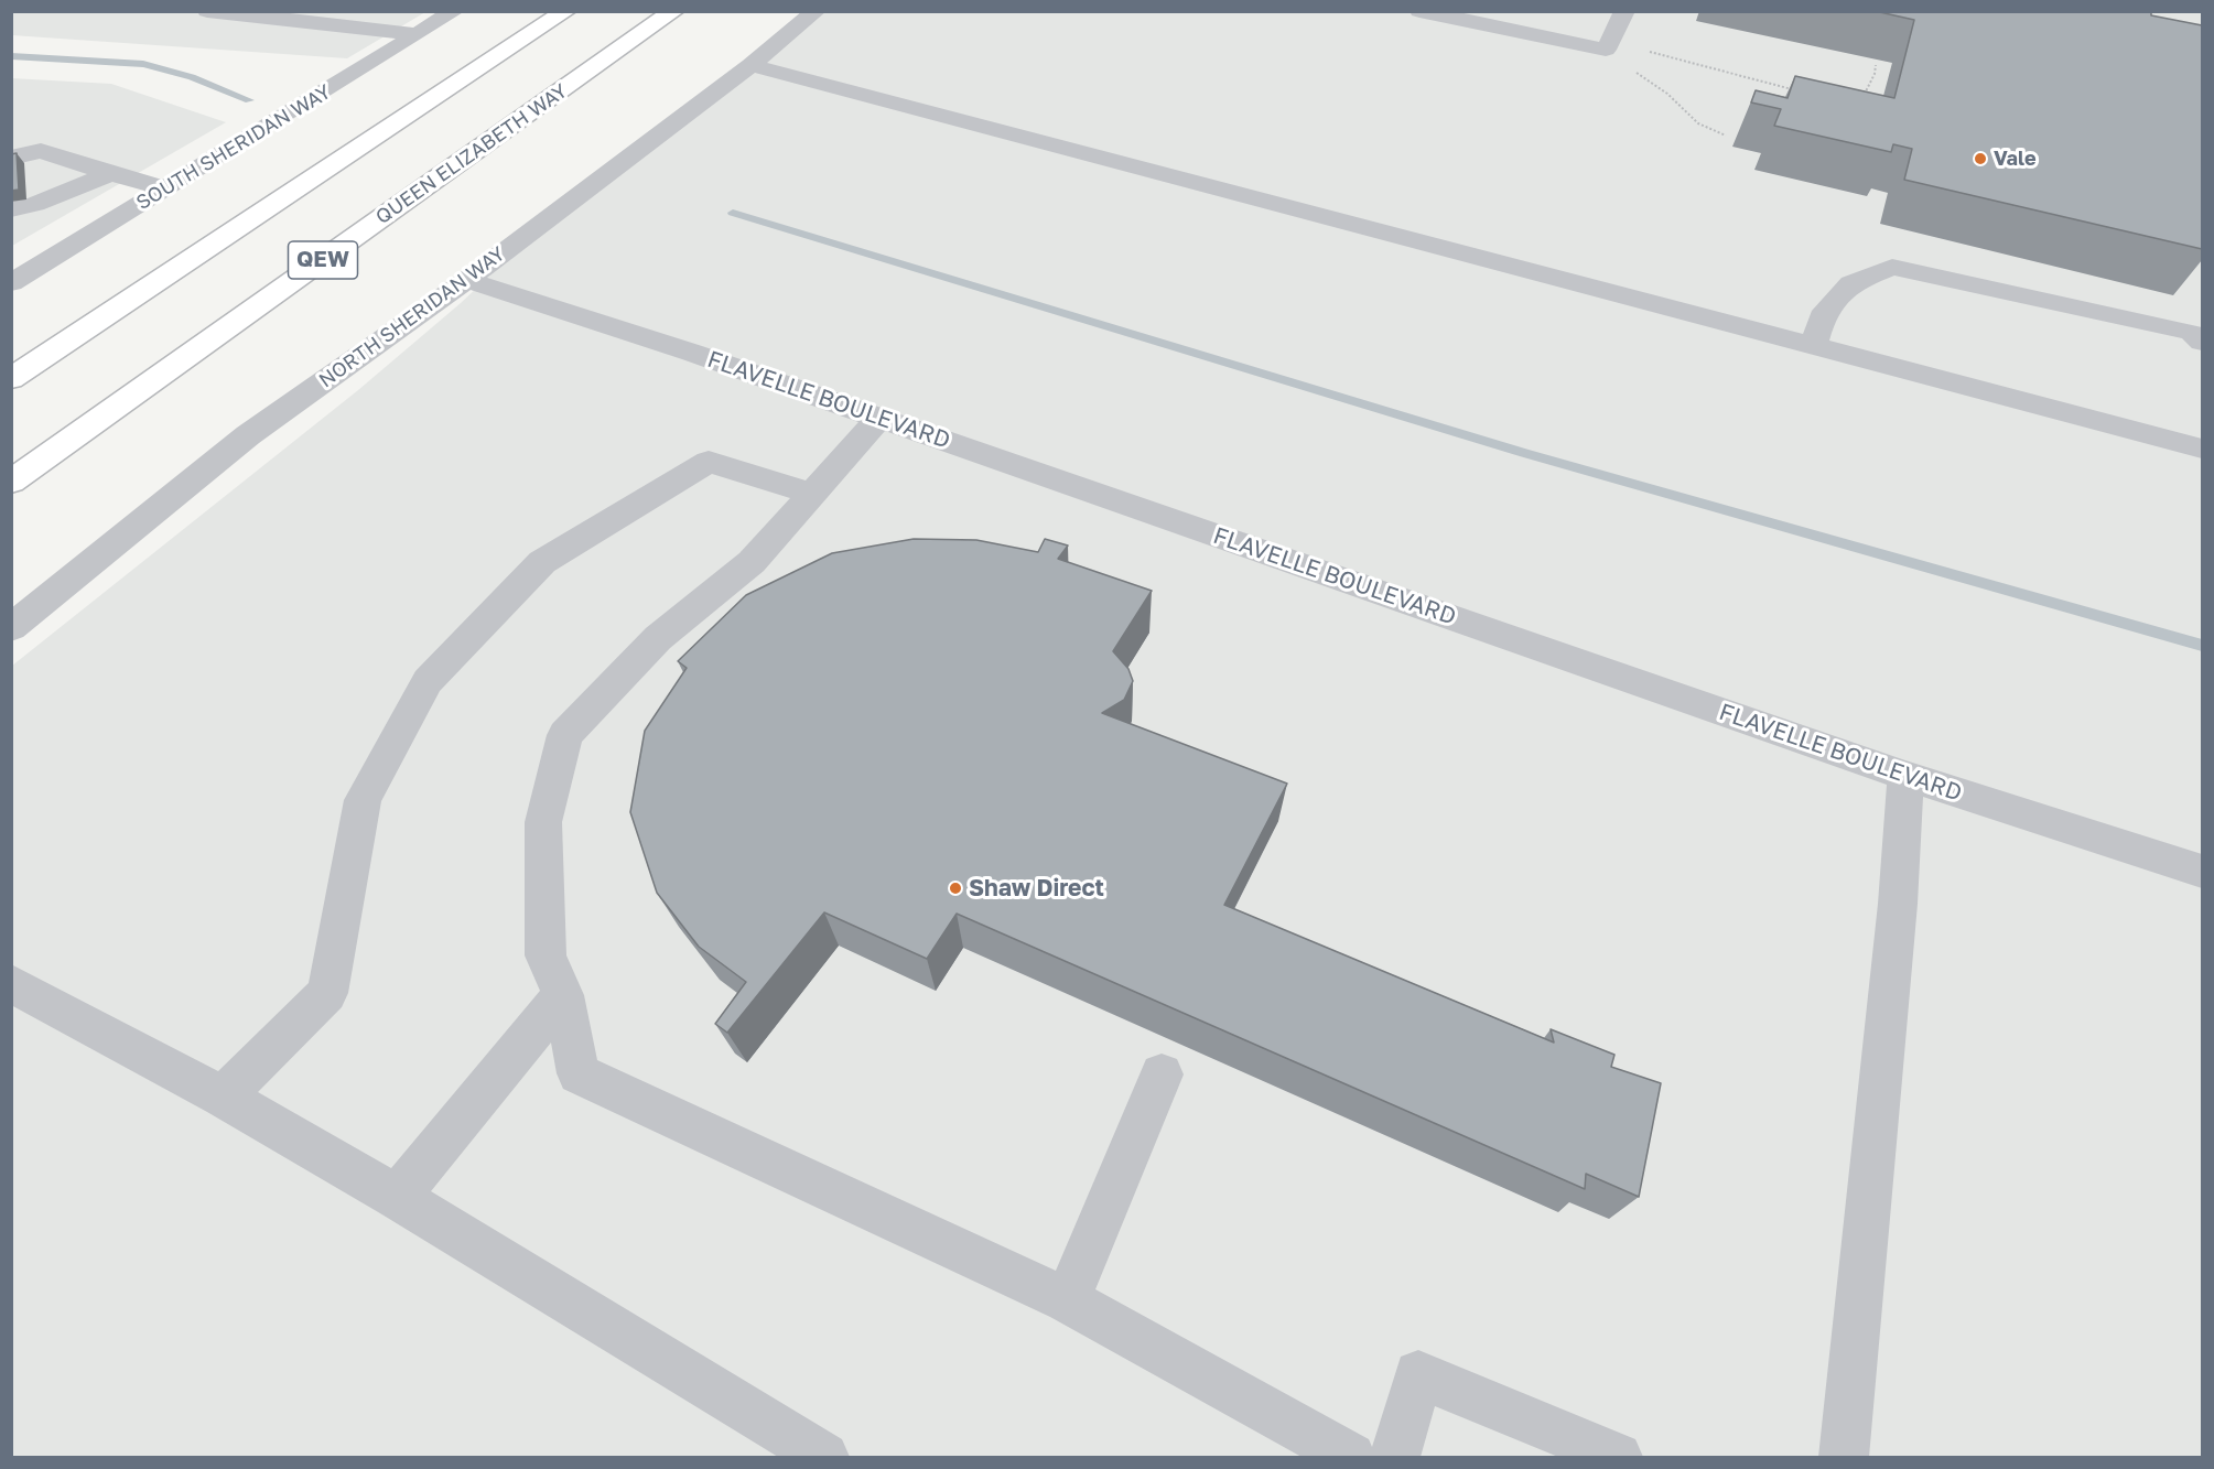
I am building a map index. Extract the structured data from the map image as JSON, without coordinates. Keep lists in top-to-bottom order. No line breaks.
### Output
{"streets":{"highway":["QUEEN ELIZABETH WAY","QEW"],"street":["SOUTH SHERIDAN WAY","NORTH SHERIDAN WAY","FLAVELLE BOULEVARD"]},"crossings":[["NORTH SHERIDAN WAY","FLAVELLE BOULEVARD"]],"places":["Vale","Shaw Direct"]}
